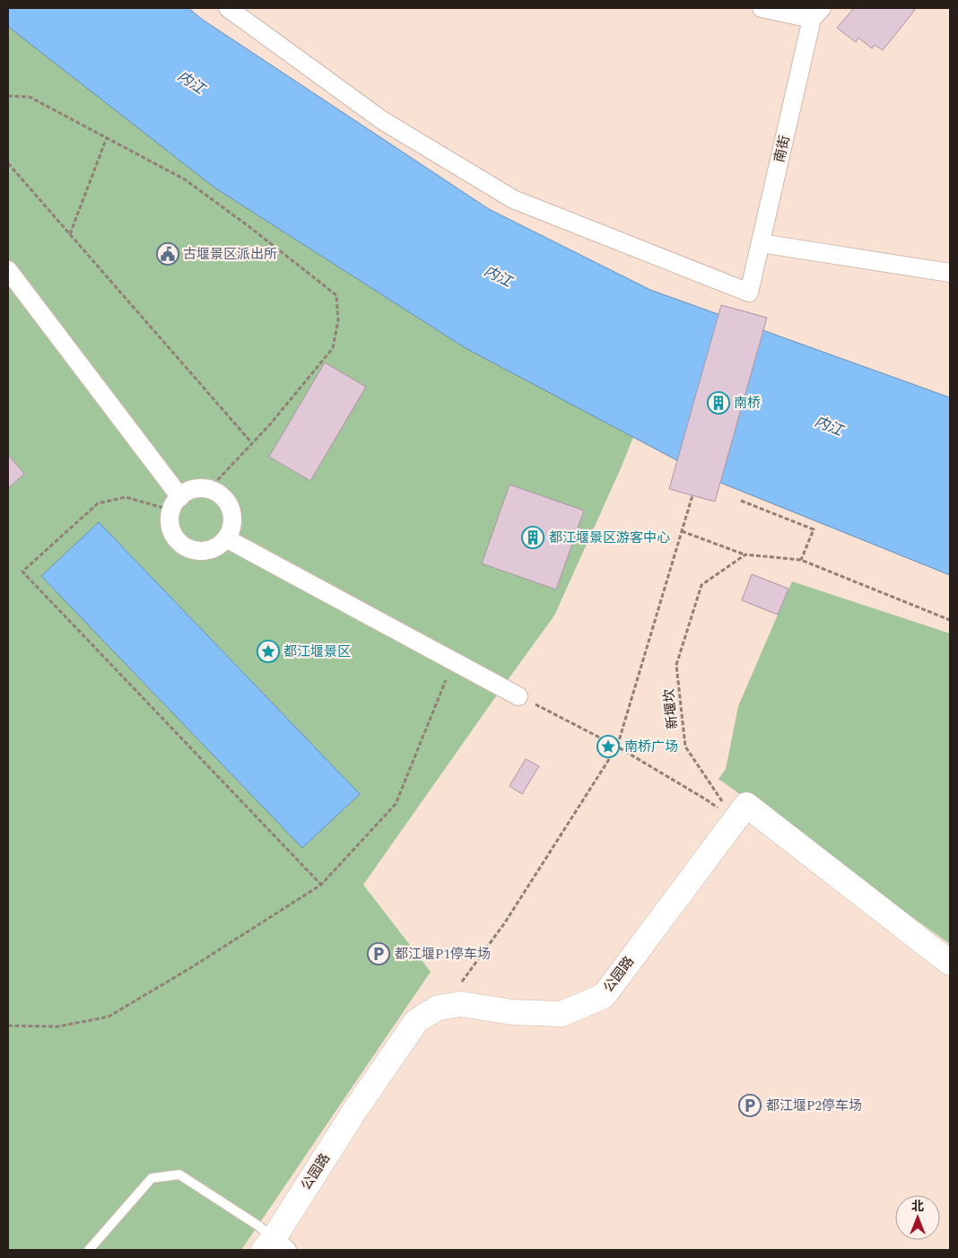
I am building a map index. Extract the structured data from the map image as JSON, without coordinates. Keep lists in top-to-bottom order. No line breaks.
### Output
{"streets":{"street":["南街","公园路"],"path":["新堰坎"]},"crossings":[["新堰坎","公园路"]],"water":["内江"],"places":{"public building":["古堰景区派出所"],"building":["南桥","都江堰景区游客中心"],"place":["都江堰景区","南桥广场"],"parking":["都江堰P1停车场","都江堰P2停车场"]},"north":"top"}
